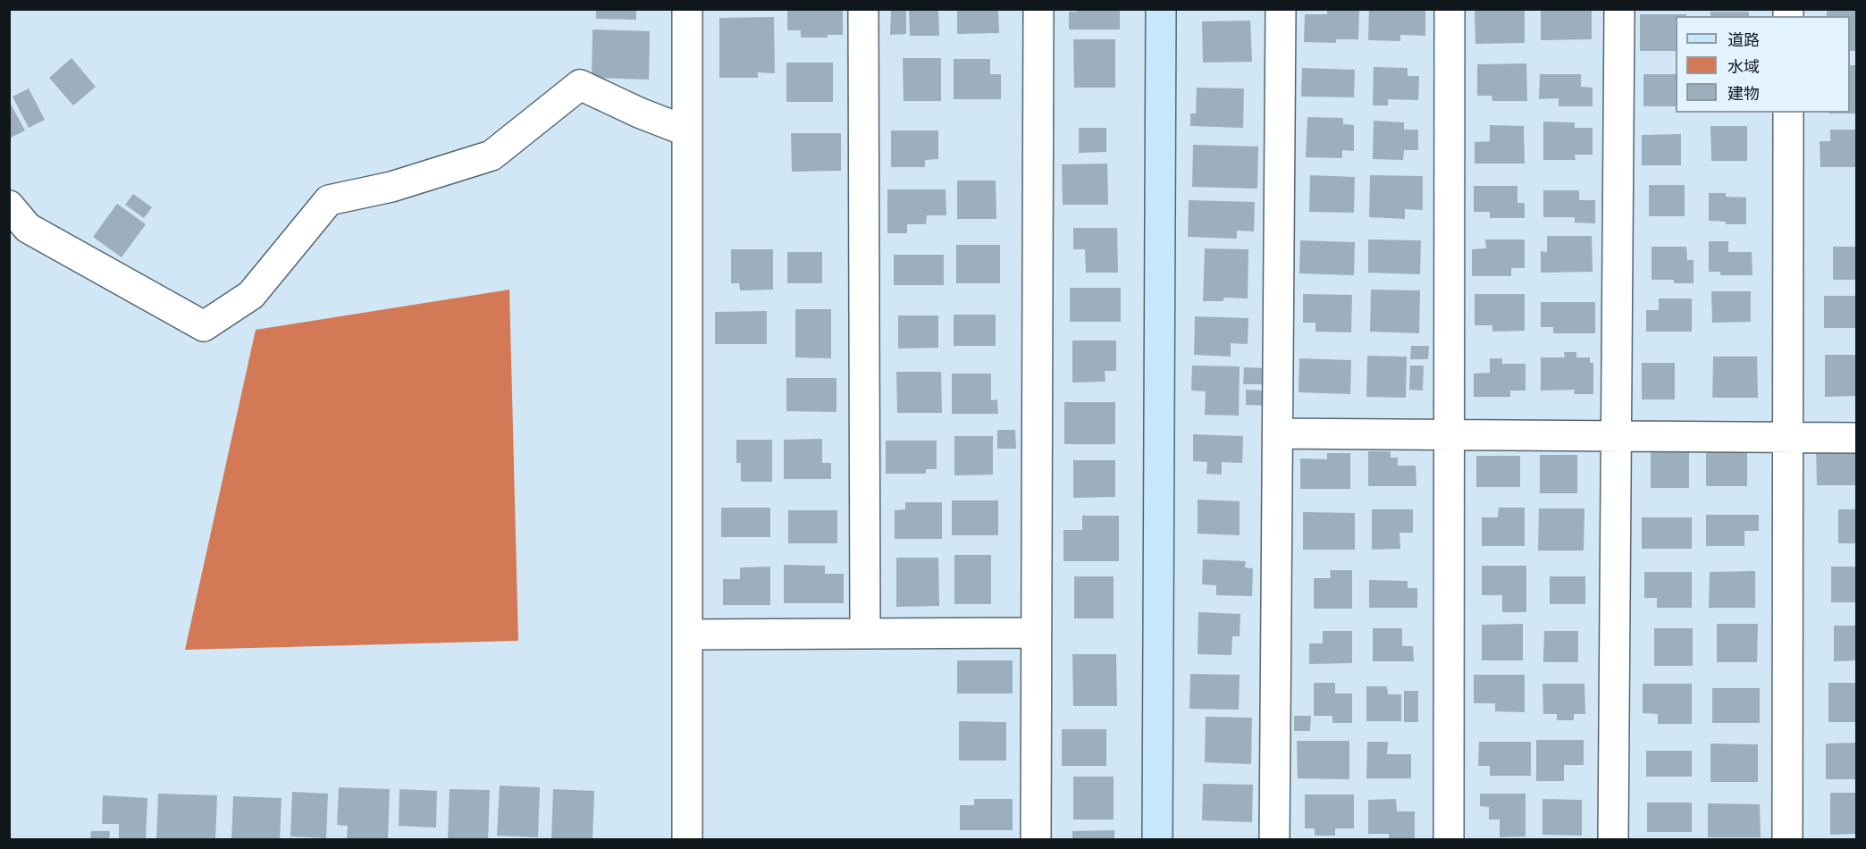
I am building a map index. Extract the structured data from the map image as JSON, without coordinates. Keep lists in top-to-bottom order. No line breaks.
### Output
{"legend":["道路","水域","建物"]}
